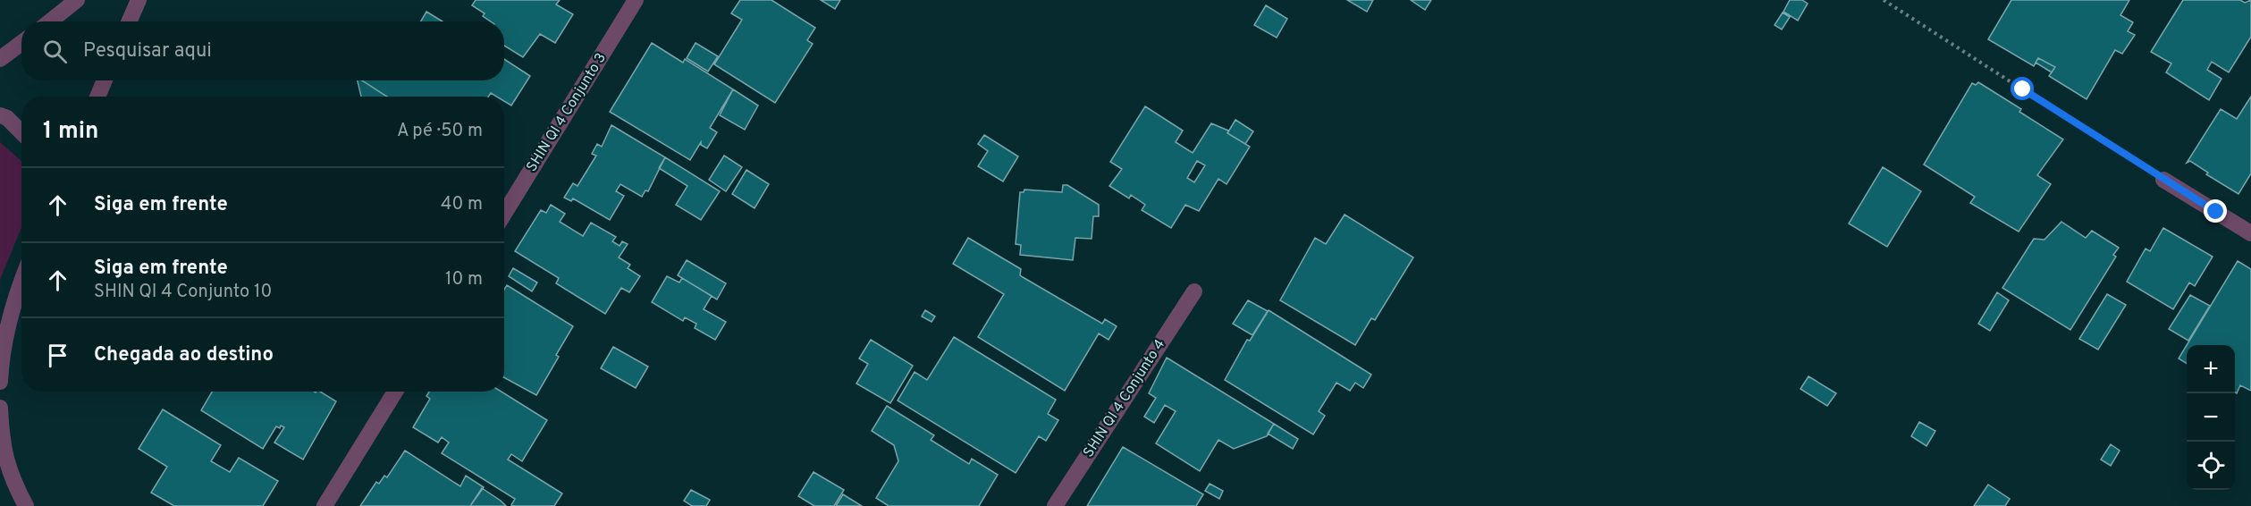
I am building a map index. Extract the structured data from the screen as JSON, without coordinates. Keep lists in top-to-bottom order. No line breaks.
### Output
{"streets":{"street":["SHIN QI 4 Conjunto 3","SHIN QI 4 Conjunto 4"]},"page":{"search":"Pesquisar aqui","heading":["1 min","A pé · 50 m"],"list":[["Siga em frente","40 m"],["Siga em frente","SHIN QI 4 Conjunto 10","10 m"],"Chegada ao destino"],"map_buttons":["+","−"]}}
